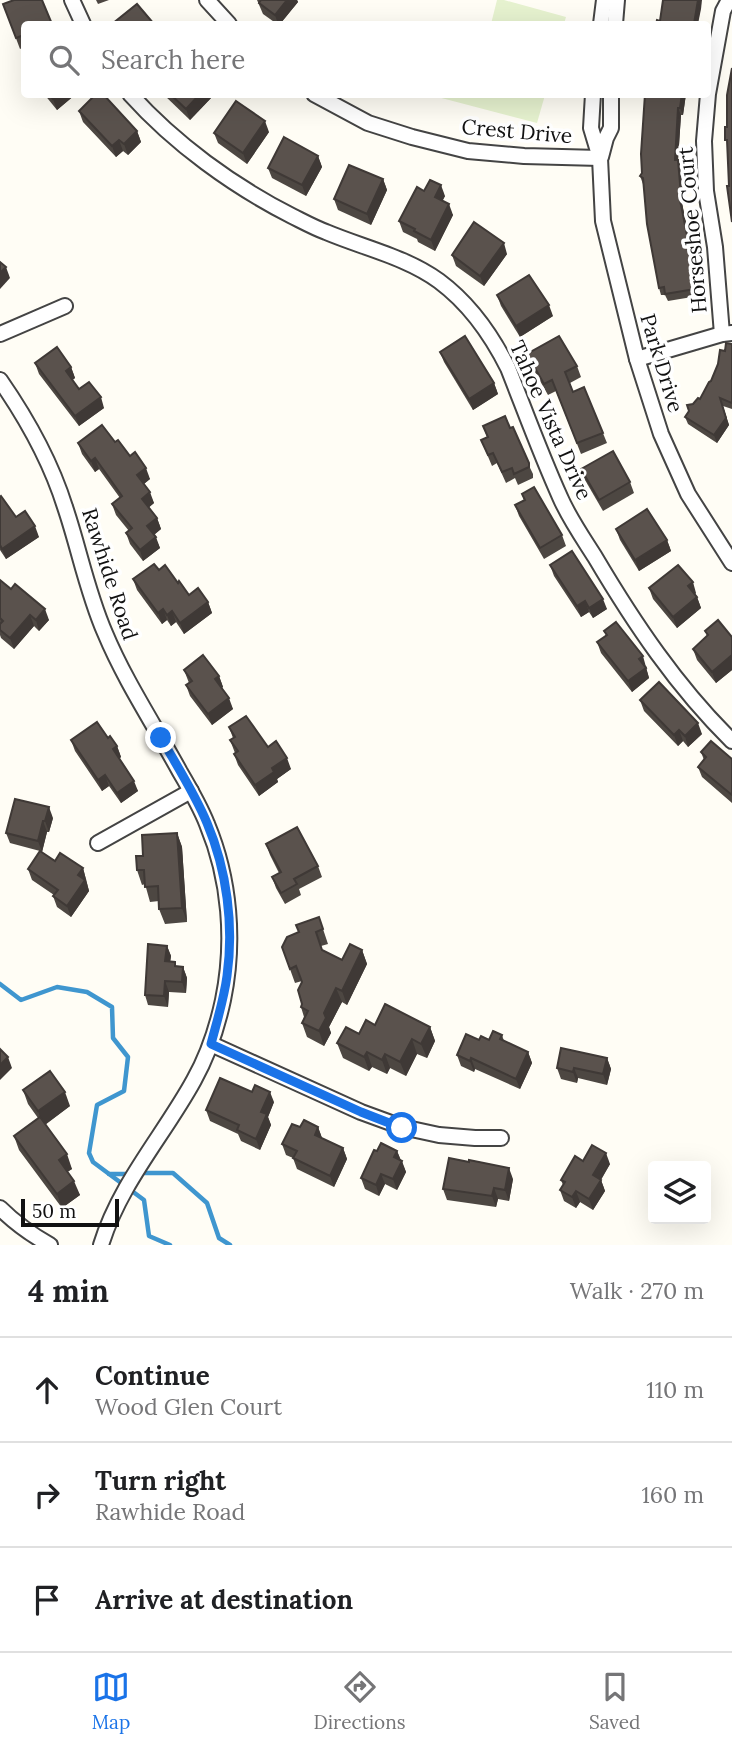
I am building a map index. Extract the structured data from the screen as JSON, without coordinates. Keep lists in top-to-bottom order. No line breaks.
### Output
{"streets":{"street":["Crest Drive","Horseshoe Court","Park Drive","Tahoe Vista Drive","Rawhide Road"]},"crossings":[["Crest Drive","Park Drive"]],"scale_bar":"50 m","page":{"search":"Search here","scale":"50 m","heading":["4 min","Walk · 270 m"],"list":[["Continue","Wood Glen Court","110 m"],["Turn right","Rawhide Road","160 m"],"Arrive at destination"],"nav":["Map","Directions","Saved"]}}
